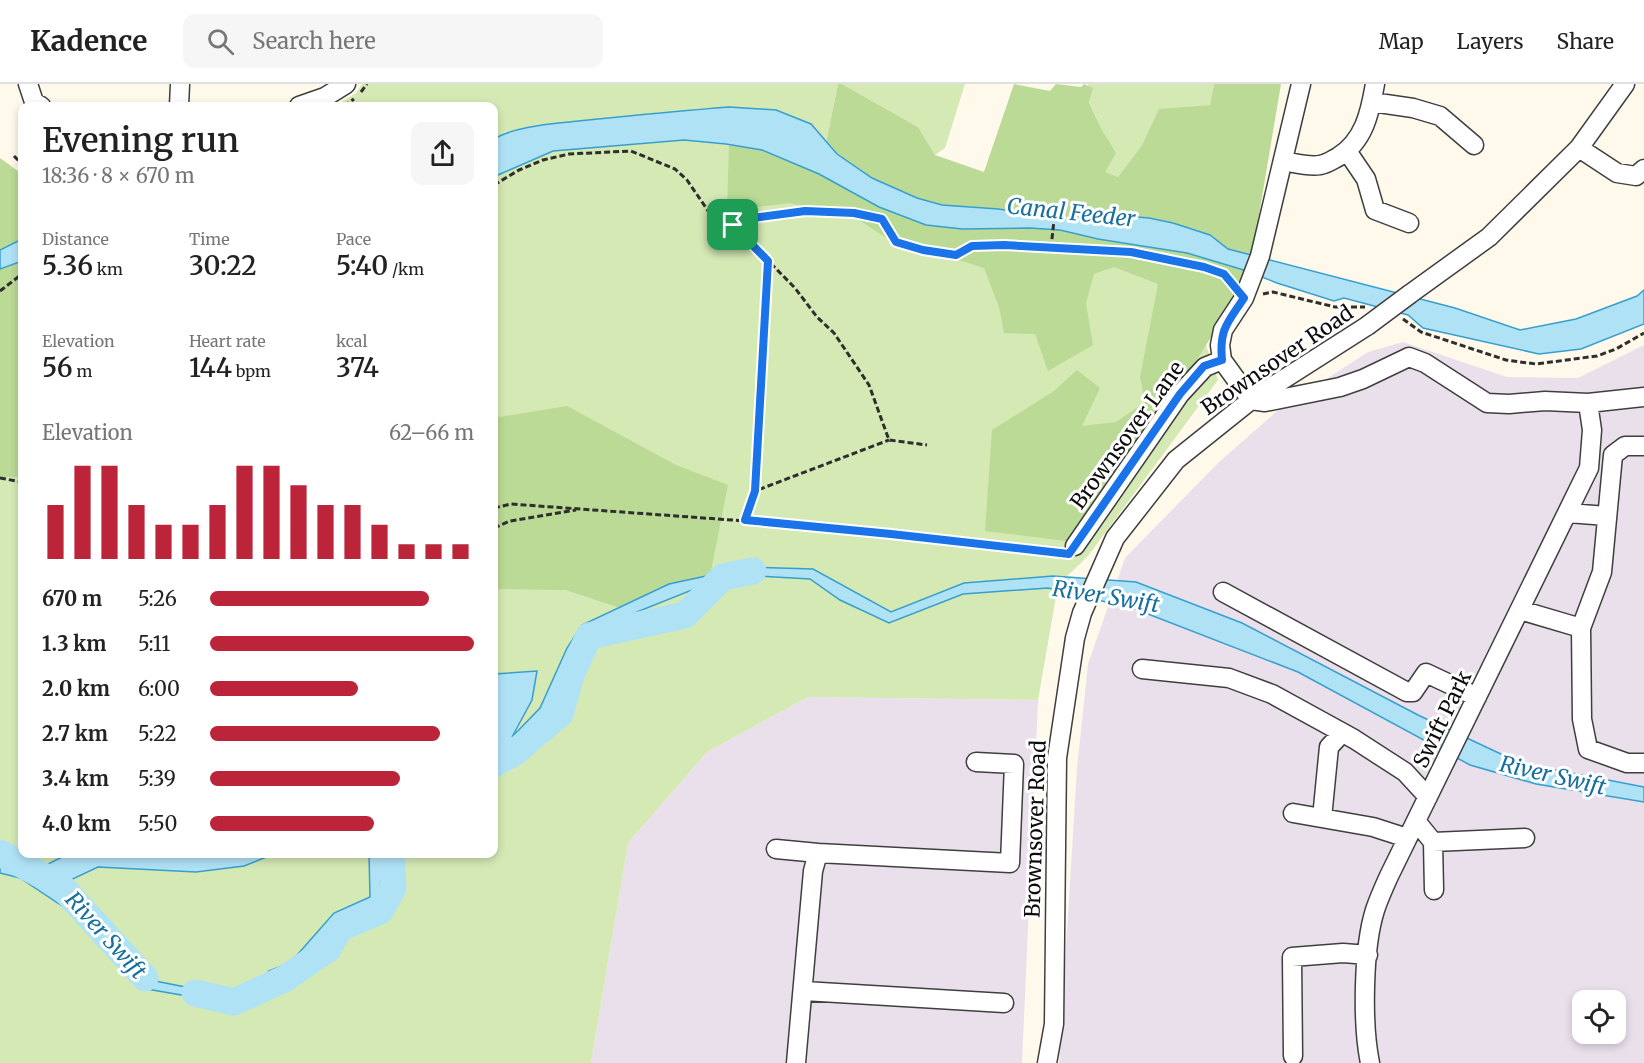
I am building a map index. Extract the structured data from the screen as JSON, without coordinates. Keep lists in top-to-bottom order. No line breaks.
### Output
{"streets":{"street":["Brownsover Road","Brownsover Lane","Swift Park"]},"water":["Canal Feeder","River Swift"],"page":{"header":"Kadence","search":"Search here","nav":["Map","Layers","Share"],"heading":["Evening run","18:36 · 8 × 670 m"],"stats":[["Distance","5.36 km"],["Time","30:22"],["Pace","5:40 /km"],["Elevation","56 m"],["Heart rate","144 bpm"],["kcal","374"]],"chart":["Elevation","62–66 m"],"list":[{"name":"670 m","note":"5:26"},{"name":"1.3 km","note":"5:11"},{"name":"2.0 km","note":"6:00"},{"name":"2.7 km","note":"5:22"},{"name":"3.4 km","note":"5:39"},{"name":"4.0 km","note":"5:50"}]}}
